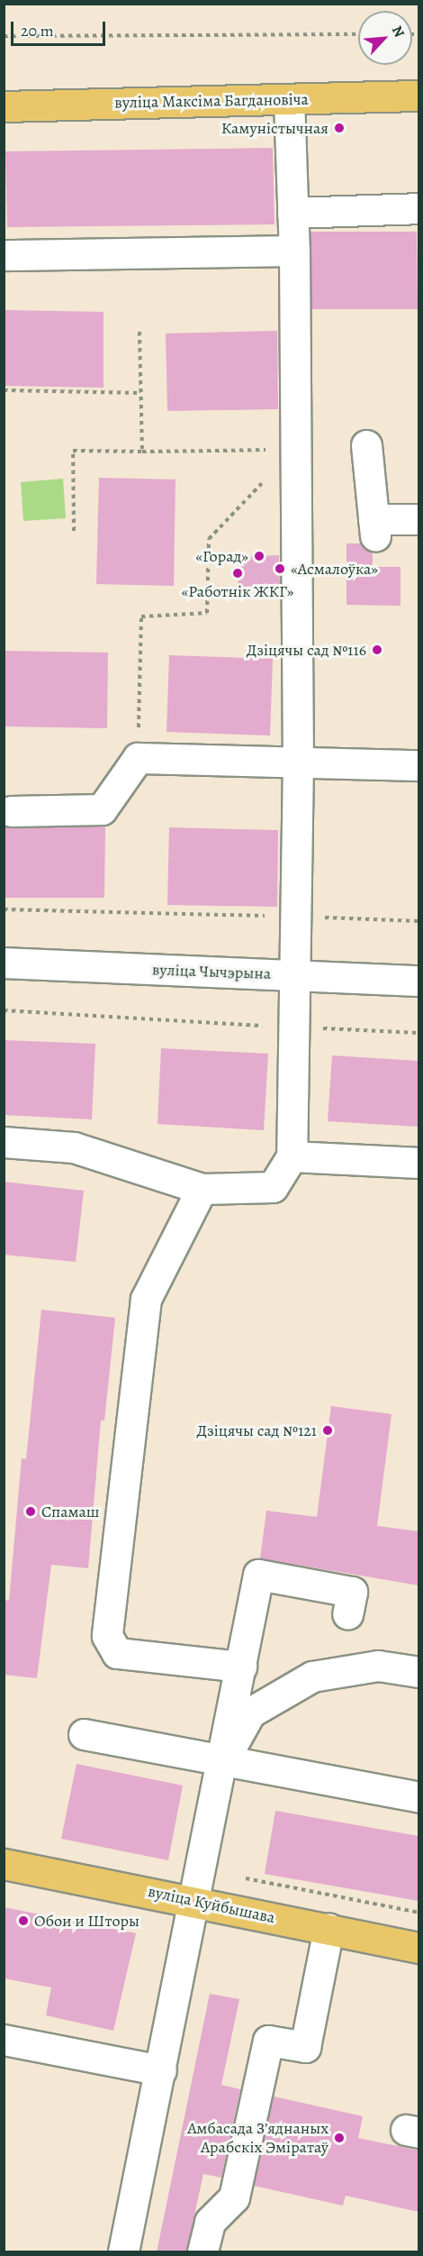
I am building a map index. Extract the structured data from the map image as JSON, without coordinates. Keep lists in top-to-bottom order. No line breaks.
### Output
{"streets":{"main road":["вуліца Максіма Багдановіча","вуліца Куйбышава"],"street":["вуліца Чычэрына"]},"places":["Камуністычная","«Горад»","«Асмалоўка»","«Работнік ЖКГ»","Дзіцячы сад №116","Дзіцячы сад №121","Спамаш","Обои и Шторы","Амбасада Зʼяднаных Арабскіх Эміратаў"],"scale_bar":"20 m","north":"top right"}
